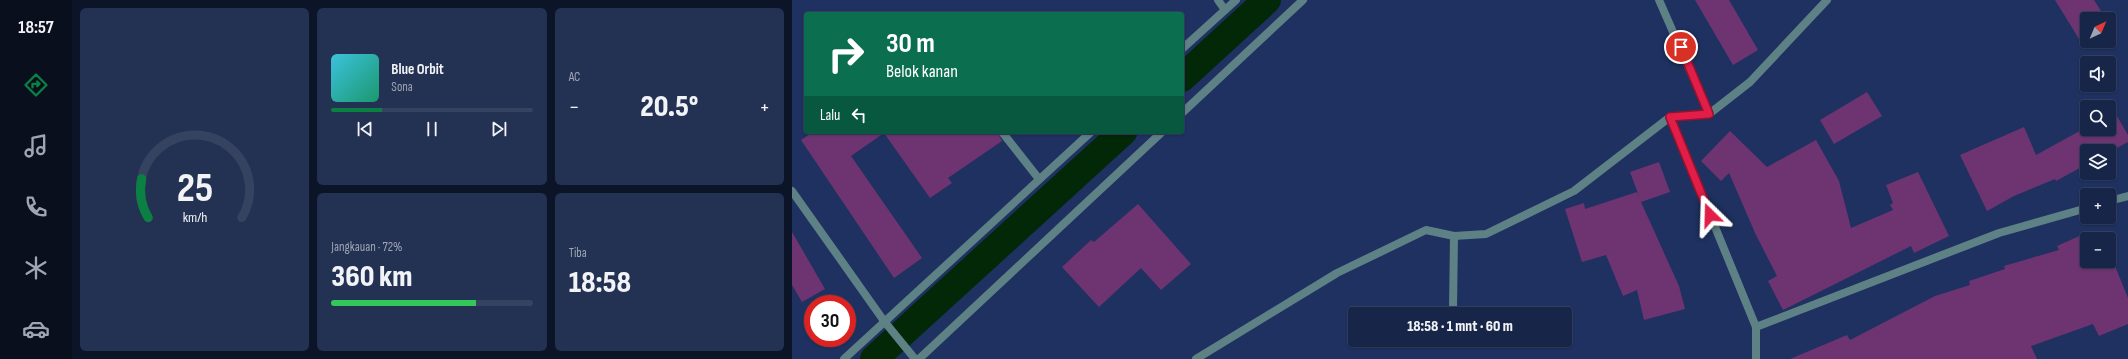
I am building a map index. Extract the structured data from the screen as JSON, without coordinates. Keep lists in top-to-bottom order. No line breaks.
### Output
{"north":"top right","page":{"tabs":"18:57","tile":["AC",["Jangkauan · 72%","360 km"],["Tiba","18:58"]],"map_buttons":["+","−"],"turn":["30 m","Belok kanan"],"song":["Blue Orbit","Sona"],"heat":["−","20.5°","+"],"then":"Lalu","limit":"30","trip":"18:58 · 1 mnt · 60 m","gauge":["25","km/h"]}}
